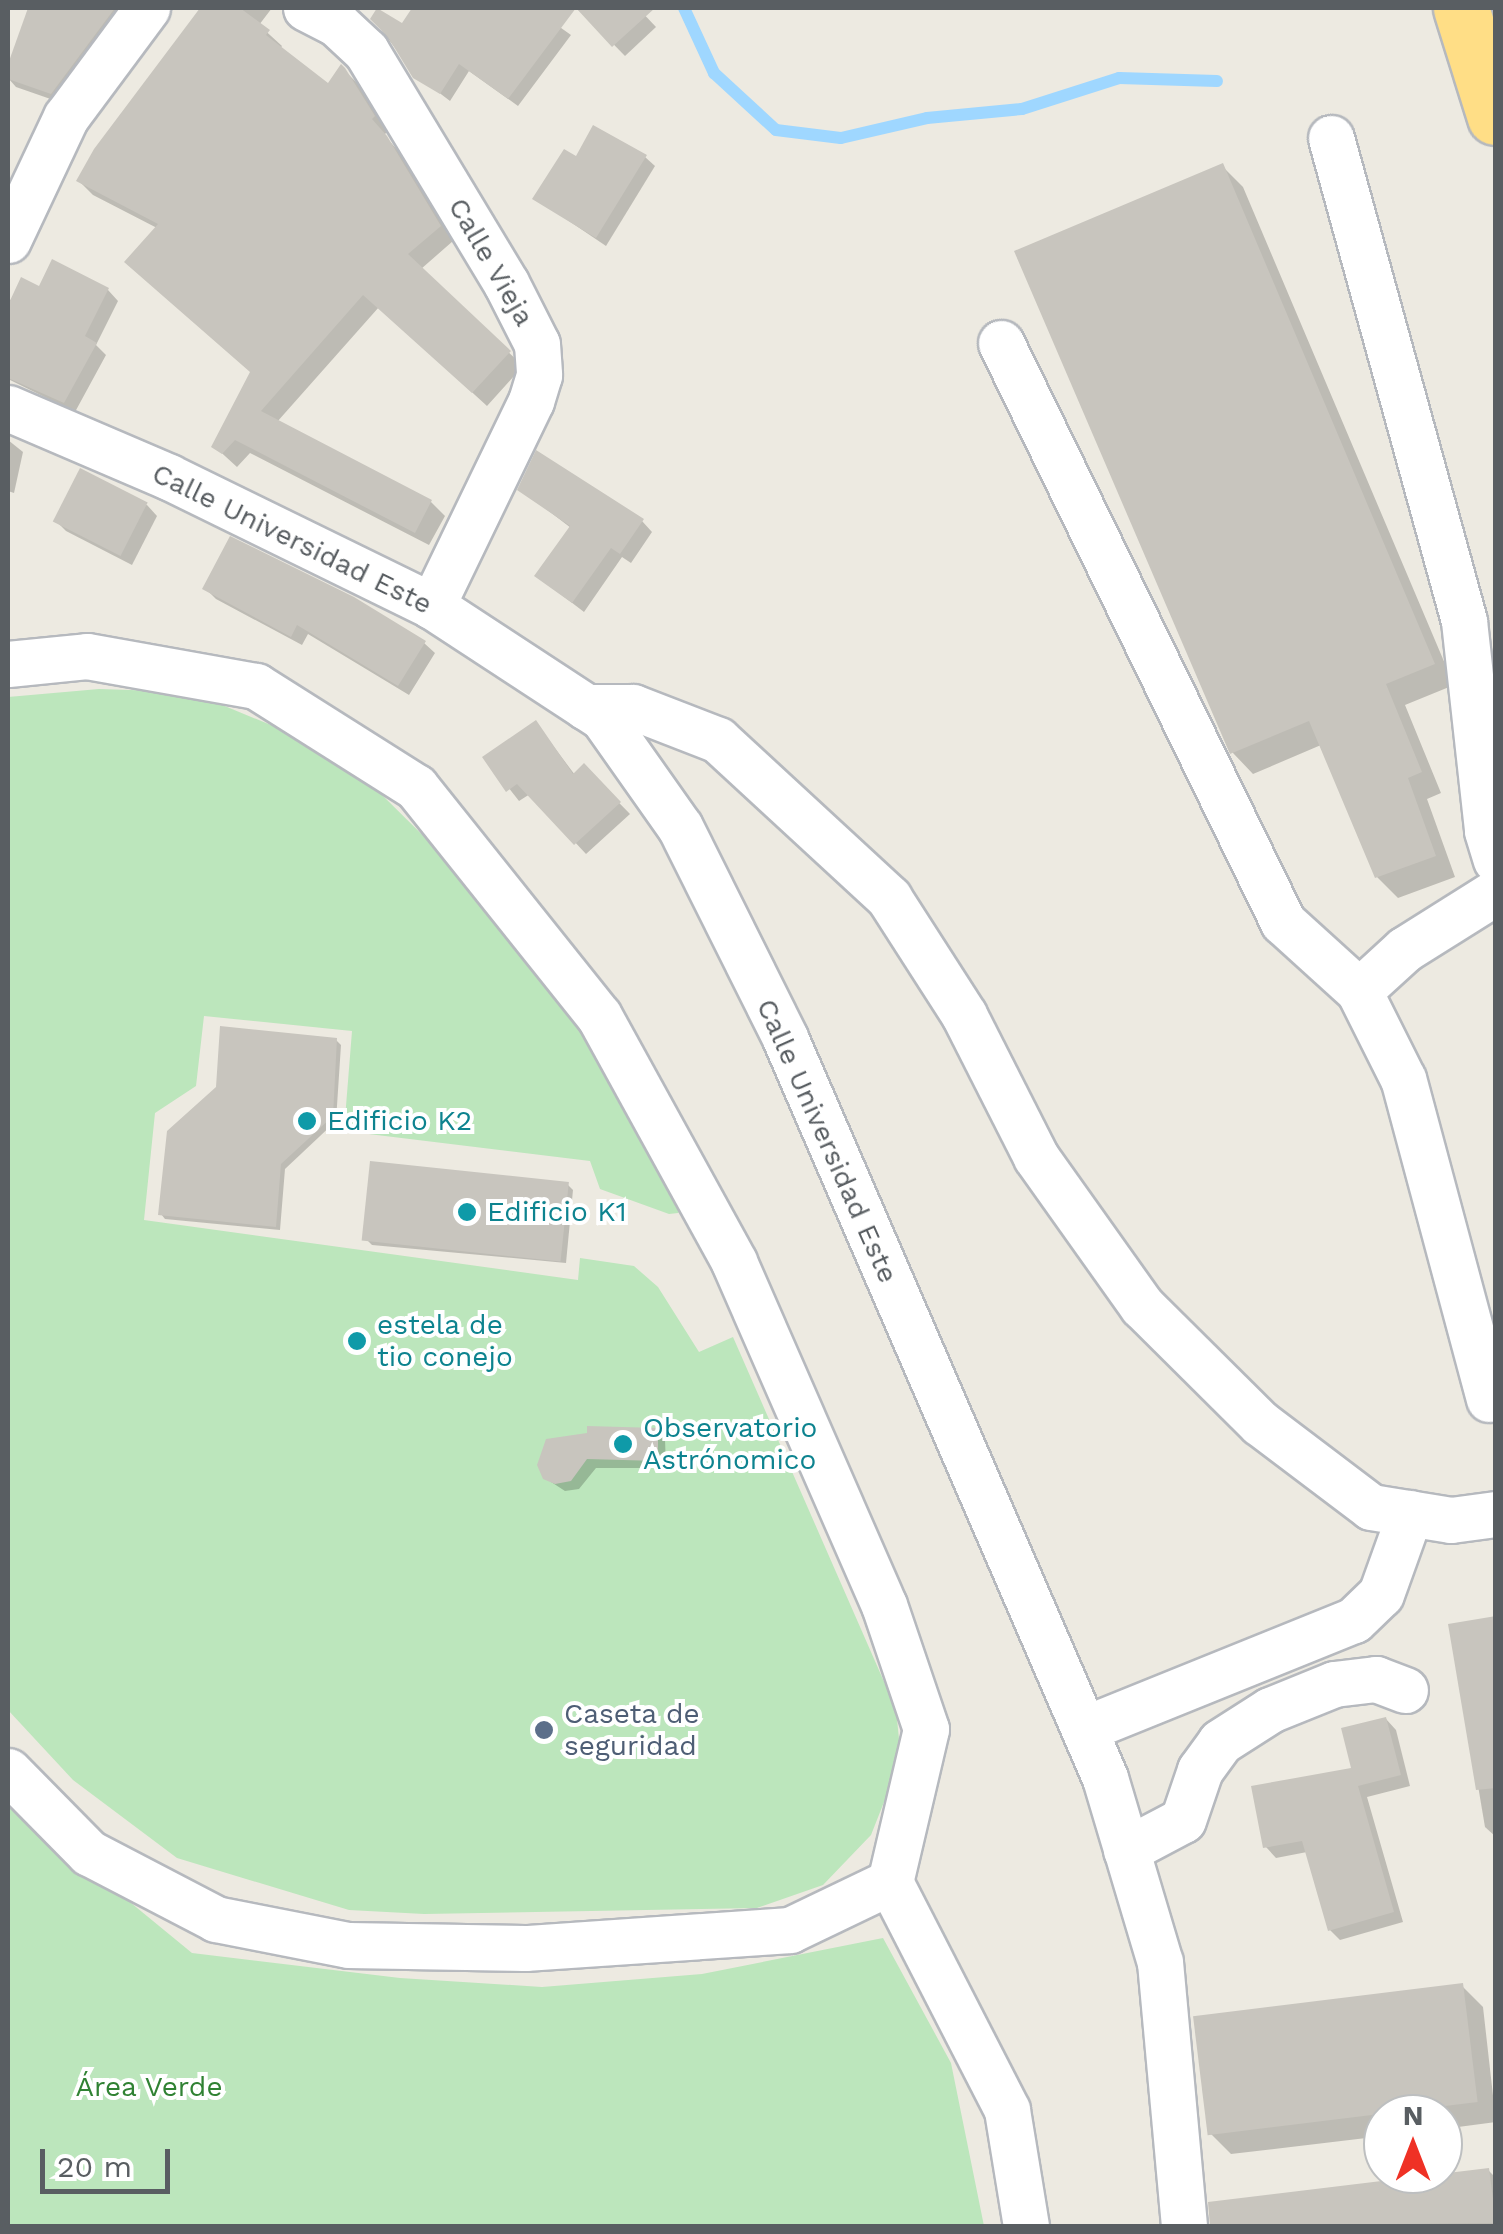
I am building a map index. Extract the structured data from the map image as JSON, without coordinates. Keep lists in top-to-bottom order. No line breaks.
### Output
{"streets":{"street":["Calle Vieja","Calle Universidad Este"]},"crossings":[["Calle Vieja","Calle Universidad Este"]],"parks":["Área Verde"],"places":["Edificio K2","Edificio K1","estela de tio conejo","Observatorio Astrónomico","Caseta de seguridad"],"scale_bar":"20 m","north":"top"}
